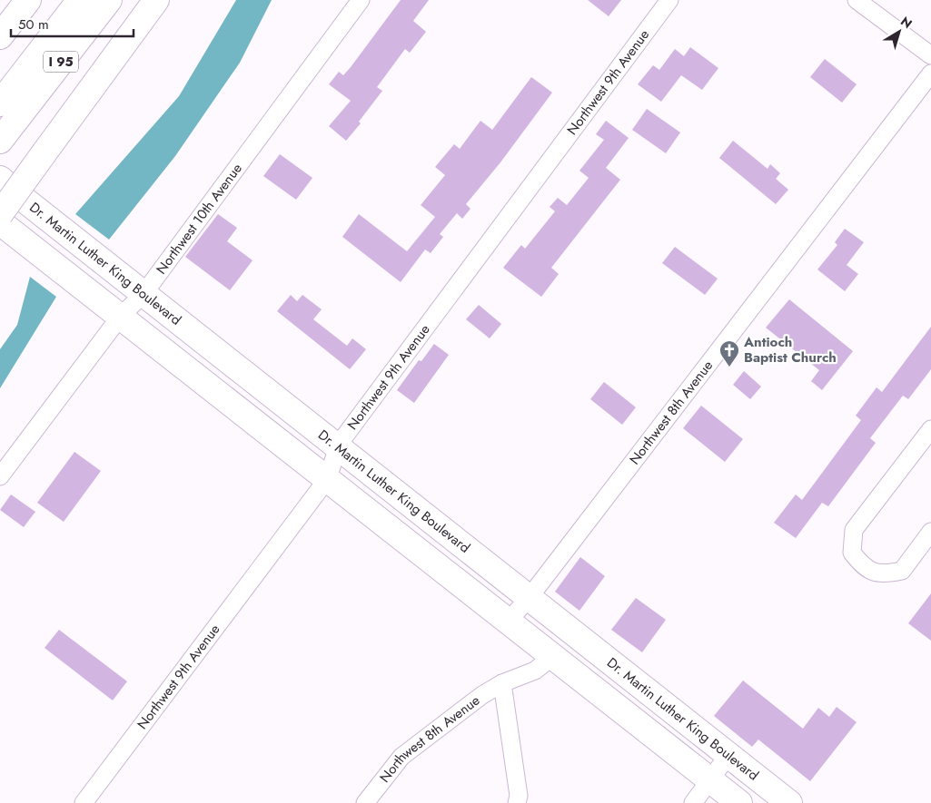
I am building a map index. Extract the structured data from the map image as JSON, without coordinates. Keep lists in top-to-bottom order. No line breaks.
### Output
{"streets":{"main road":["I 95","Dr. Martin Luther King Boulevard"],"street":["Northwest 9th Avenue","Northwest 10th Avenue","Northwest 8th Avenue"]},"crossings":[["Northwest 9th Avenue","Dr. Martin Luther King Boulevard"],["Northwest 10th Avenue","Dr. Martin Luther King Boulevard"],["Dr. Martin Luther King Boulevard","Northwest 8th Avenue"]],"places":{"church":["Antioch Baptist Church"]},"scale_bar":"50 m","north":"top right"}
